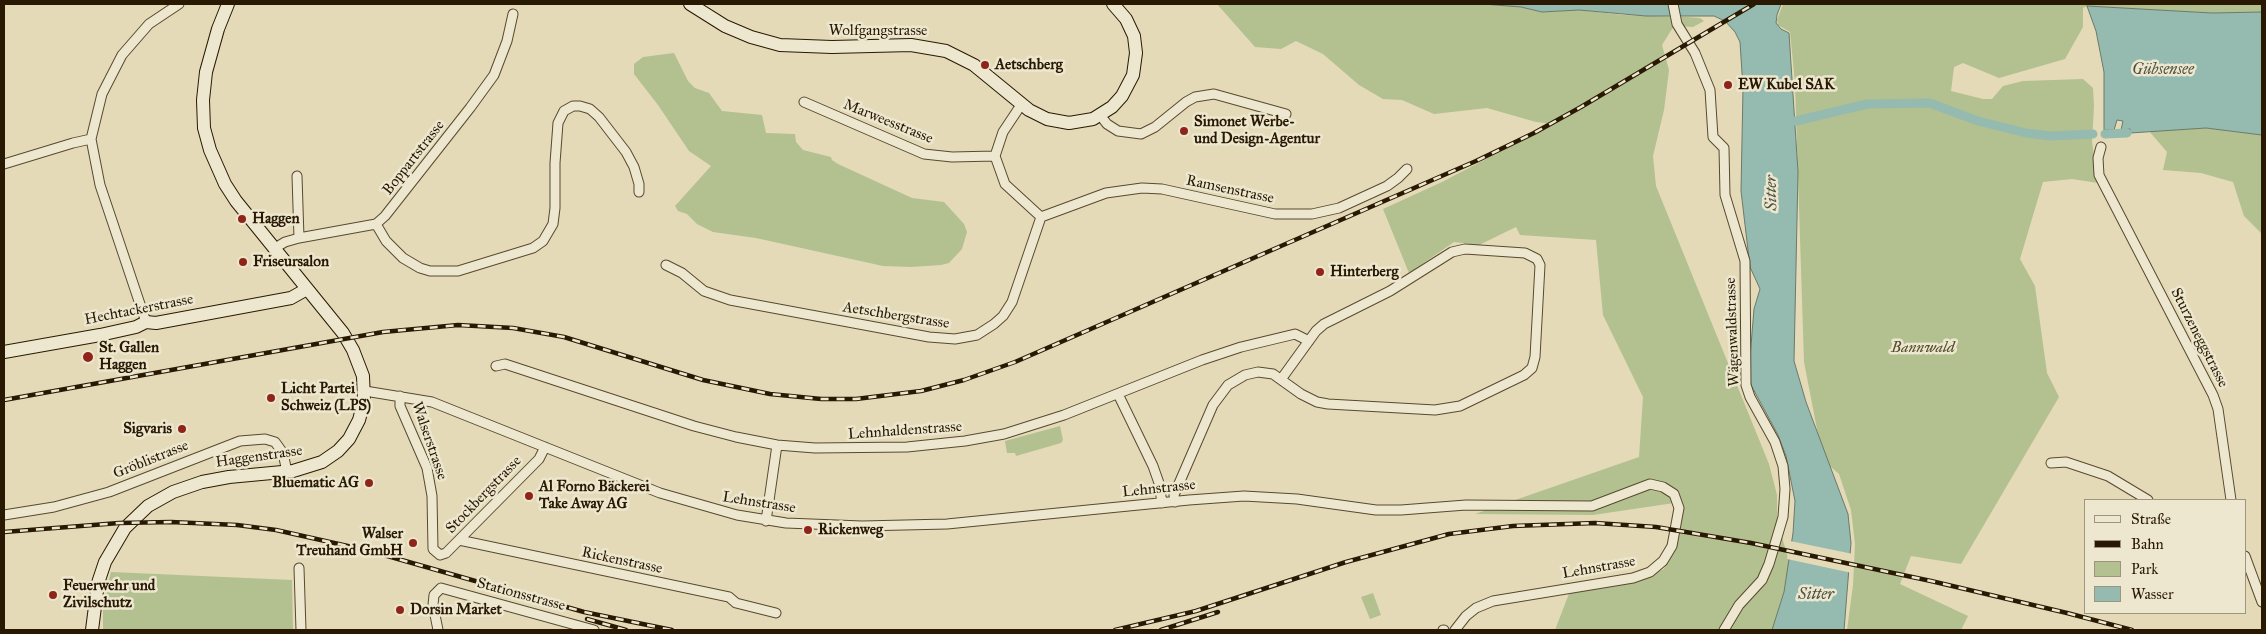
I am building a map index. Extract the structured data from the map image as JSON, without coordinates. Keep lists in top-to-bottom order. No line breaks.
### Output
{"streets":{"street":["Wolfgangstrasse","Marweesstrasse","Boppartstrasse","Ramsenstrasse","Hechtackerstrasse","Aetschbergstrasse","Wägenwaldstrasse","Sturzeneggstrasse","Lehnhaldenstrasse","Walserstrasse","Haggenstrasse","Gröblistrasse","Lehnstrasse","Stockbergstrasse","Rickenstrasse","Stationsstrasse"]},"crossings":[["Ramsenstrasse","Aetschbergstrasse"],["Hechtackerstrasse","Haggenstrasse"],["Walserstrasse","Lehnstrasse"],["Walserstrasse","Stockbergstrasse"],["Haggenstrasse","Gröblistrasse"],["Haggenstrasse","Lehnstrasse"],["Lehnstrasse","Stockbergstrasse"],["Stockbergstrasse","Rickenstrasse"]],"water":["Gübsensee","Sitter"],"parks":["Bannwald"],"places":["Aetschberg","EW Kubel SAK","Simonet Werbe- und Design-Agentur","Haggen","Friseursalon","Hinterberg","St. Gallen Haggen","Licht Partei Schweiz (LPS)","Sigvaris","Bluematic AG","Al Forno Bäckerei Take Away AG","Rickenweg","Walser Treuhand GmbH","Feuerwehr und Zivilschutz","Dorsin Market"],"legend":["Straße","Bahn","Park","Wasser"]}
